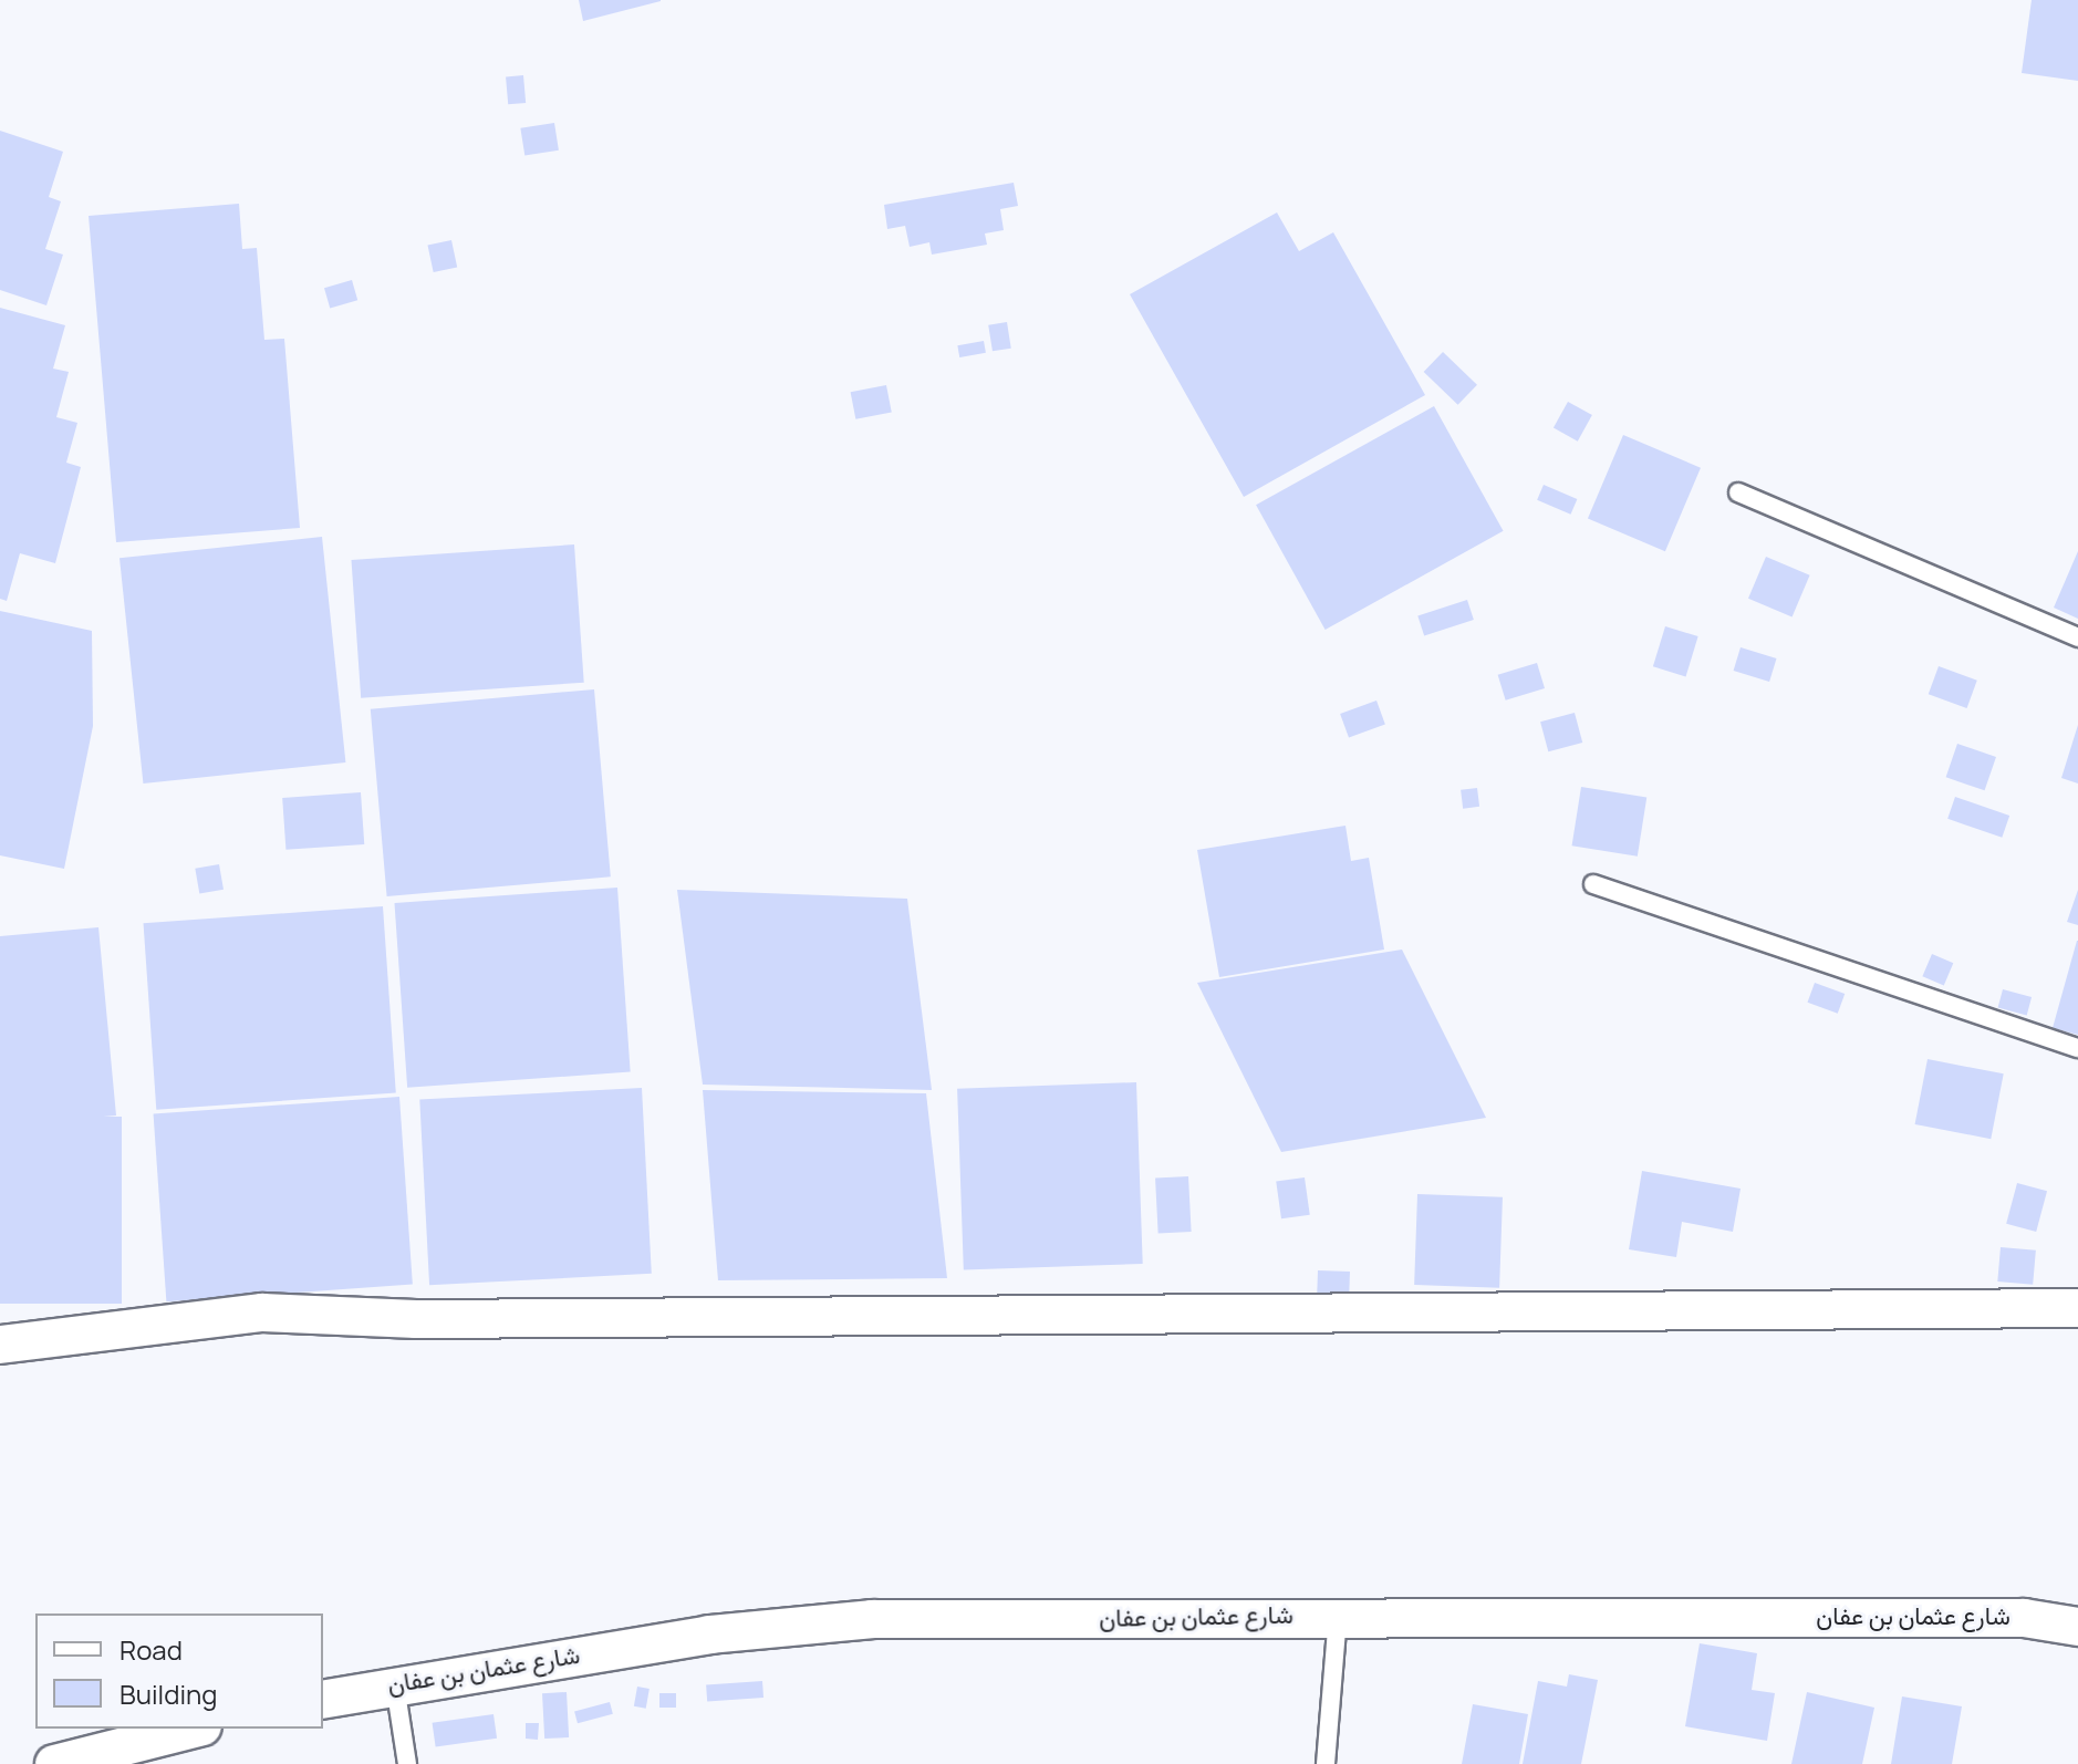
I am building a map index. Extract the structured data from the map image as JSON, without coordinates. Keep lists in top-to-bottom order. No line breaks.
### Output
{"streets":{"street":["شارع عثمان بن عفان"]},"legend":["Road","Building"]}
